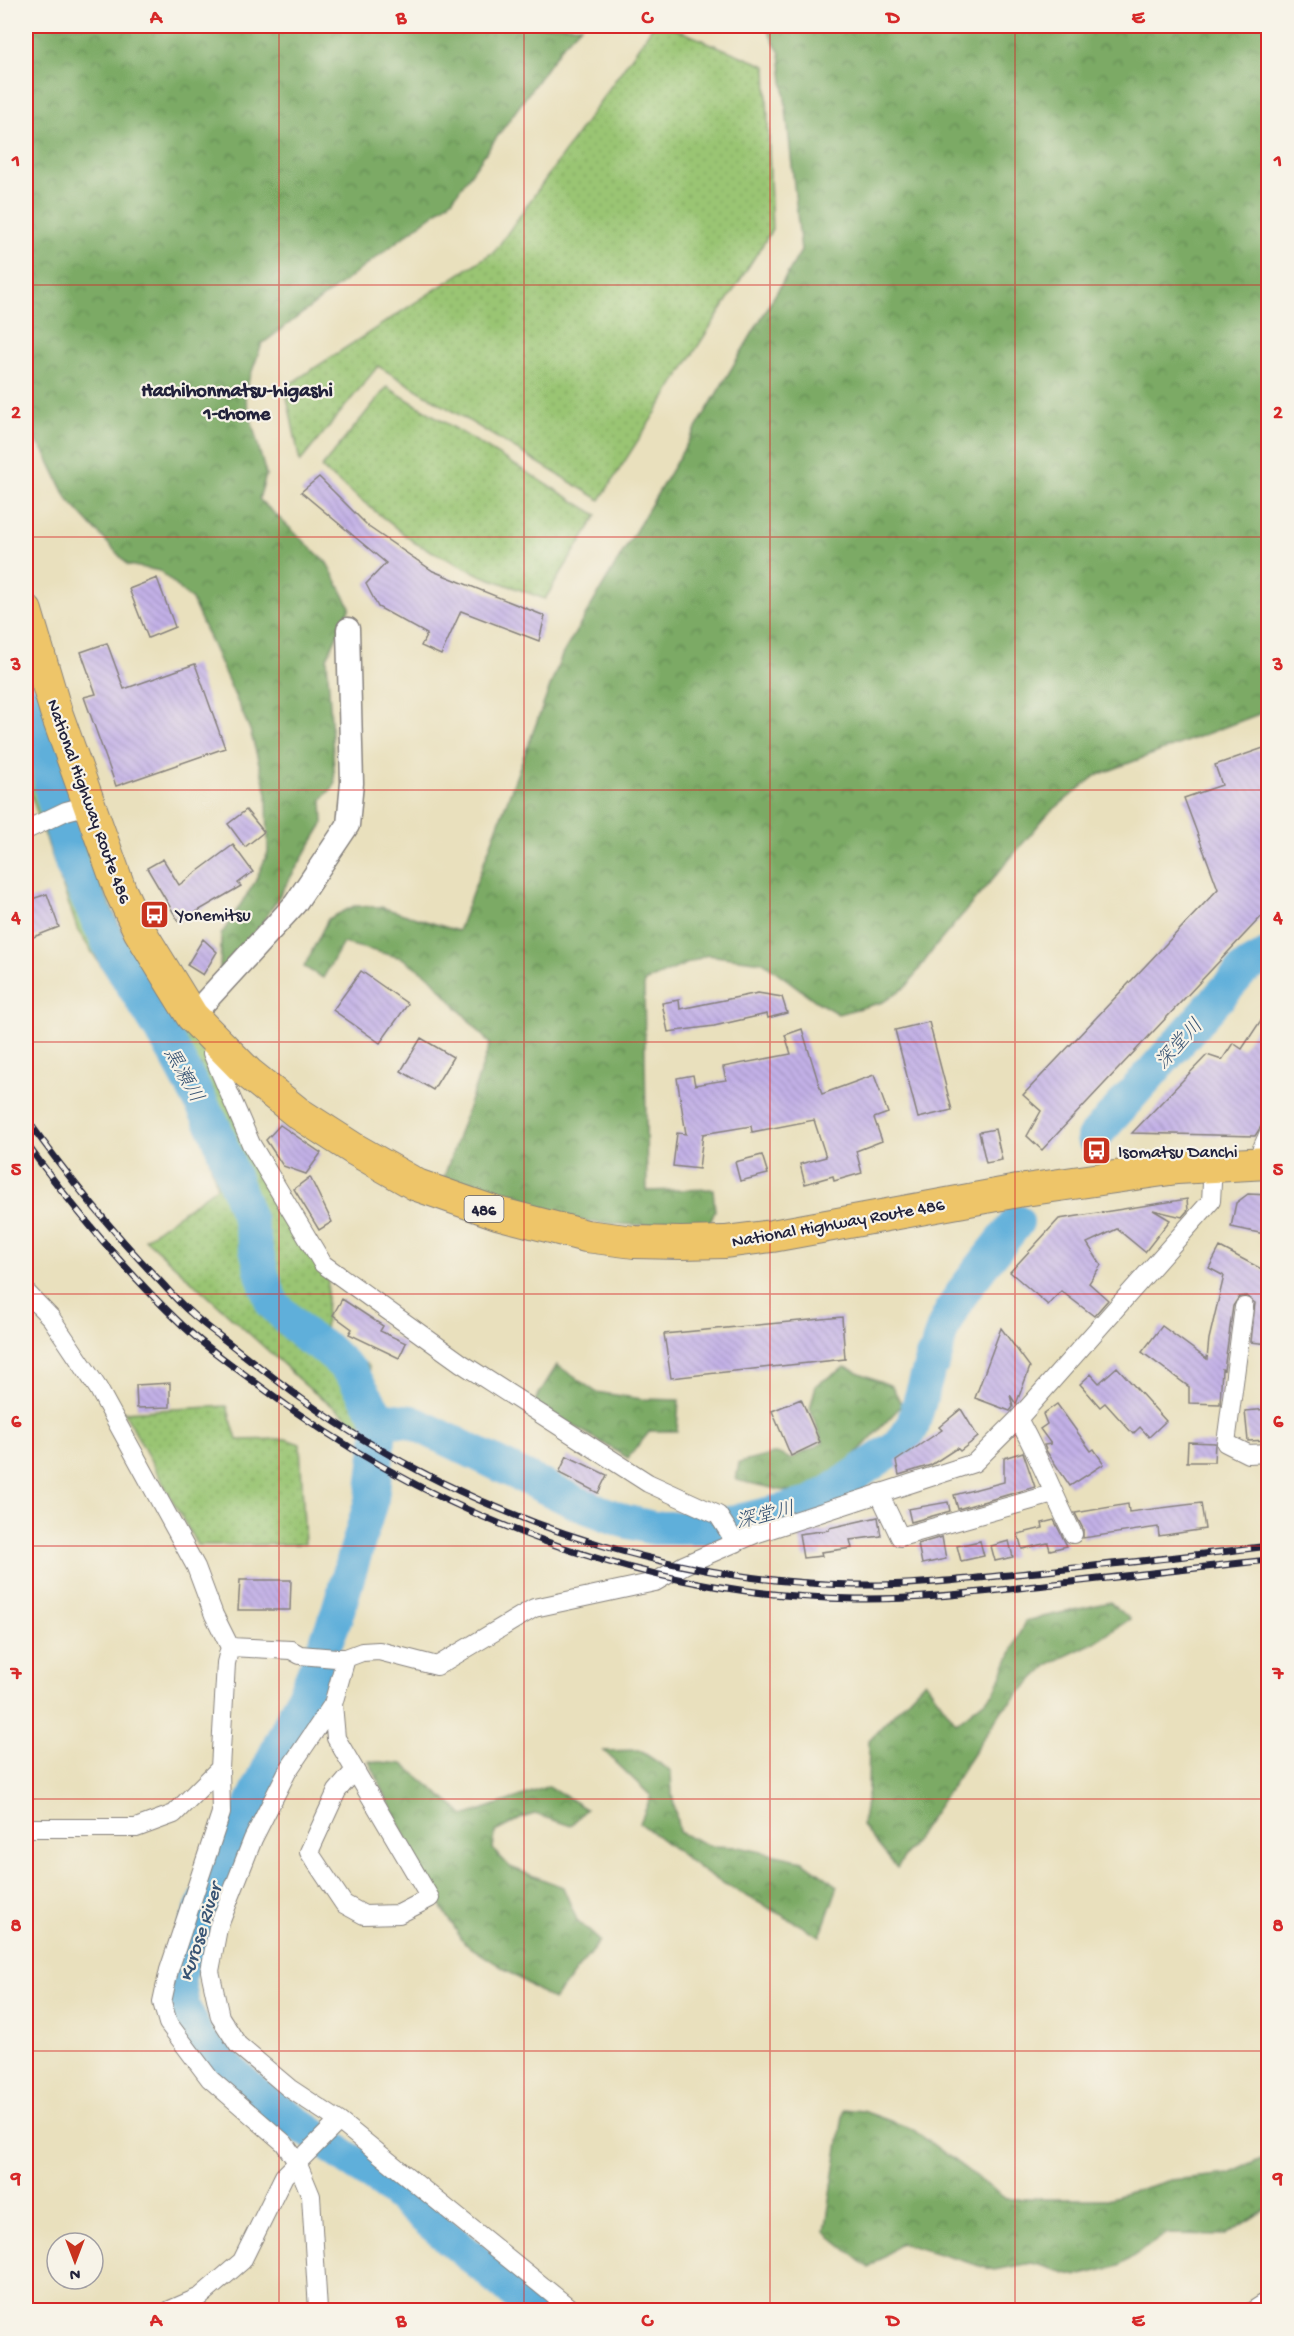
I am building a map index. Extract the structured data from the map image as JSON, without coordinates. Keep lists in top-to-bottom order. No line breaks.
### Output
{"streets":{"highway":["National Highway Route 486","486"]},"districts":["Hachihonmatsu-higashi 1-chome"],"water":["深堂川","黒瀬川","Kurose River"],"places":{"bus stop":["Yonemitsu","Isomatsu Danchi"]},"north":"bottom","grid":{"columns":["A","B","C","D","E"],"rows":["1","2","3","4","5","6","7","8","9"]}}
